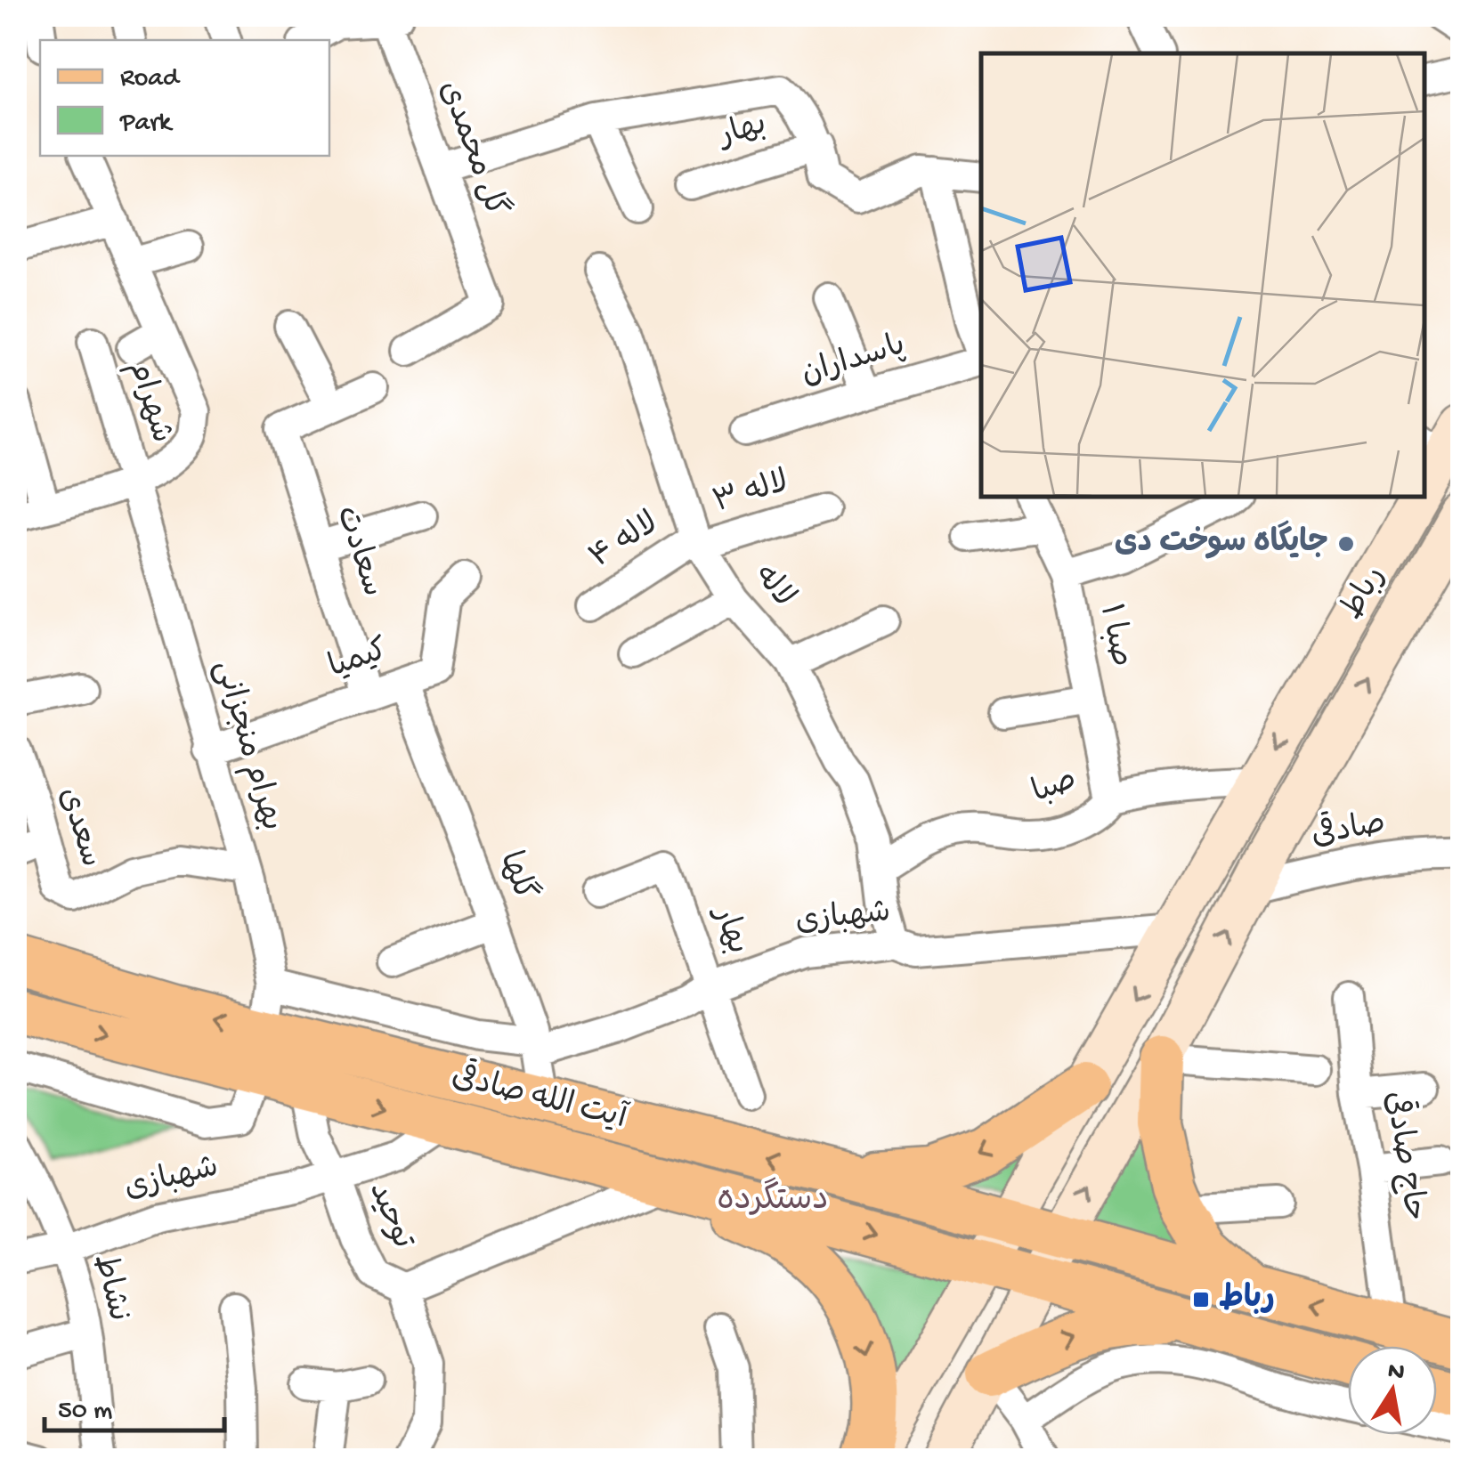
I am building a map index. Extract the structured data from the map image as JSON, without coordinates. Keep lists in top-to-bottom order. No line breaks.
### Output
{"streets":{"main road":["رباط","آیت الله صادقی"],"street":["بهار","گل محمدی","پاسداران","شهرام","لاله ۳","لاله ۴","سعادت","لاله","صبا ۱","کیمیا","بهرام منجزانی","صبا","سعدی","صادقی","گلها","شهبازی","حاج صادقی","توحید","نشاط"]},"crossings":[["بهار","شهبازی"],["شهرام","بهرام منجزانی"],["لاله ۳","لاله ۴"],["لاله ۳","لاله"],["لاله ۴","لاله"],["سعادت","کیمیا"],["لاله","صبا"],["لاله","شهبازی"],["رباط","صبا"],["رباط","صادقی"],["رباط","شهبازی"],["رباط","آیت الله صادقی"],["صبا ۱","صبا"],["کیمیا","بهرام منجزانی"],["کیمیا","گلها"],["بهرام منجزانی","سعدی"],["بهرام منجزانی","آیت الله صادقی"],["گلها","شهبازی"],["گلها","آیت الله صادقی"],["شهبازی","آیت الله صادقی"],["شهبازی","توحید"],["شهبازی","نشاط"],["آیت الله صادقی","حاج صادقی"],["آیت الله صادقی","توحید"]],"districts":["دستگرده"],"places":{"other":["جایگاه سوخت دی"],"transit":["رباط"]},"legend":["Road","Park"],"scale_bar":"50 m","north":"top"}
